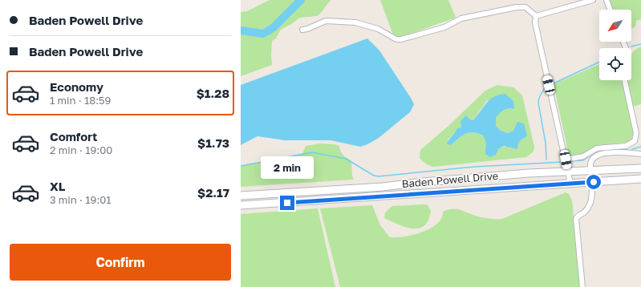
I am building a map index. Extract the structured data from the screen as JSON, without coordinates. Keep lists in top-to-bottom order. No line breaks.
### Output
{"streets":{"main road":["Baden Powell Drive"]},"north":"bottom left","page":{"banner":["Baden Powell Drive","Baden Powell Drive"],"list":[{"name":"Economy","note":"1 min · 18:59","value":"$1.28"},{"name":"Comfort","note":"2 min · 19:00","value":"$1.73"},{"name":"XL","note":"3 min · 19:01","value":"$2.17"}],"bubble":"2 min","buttons":"Confirm"}}
